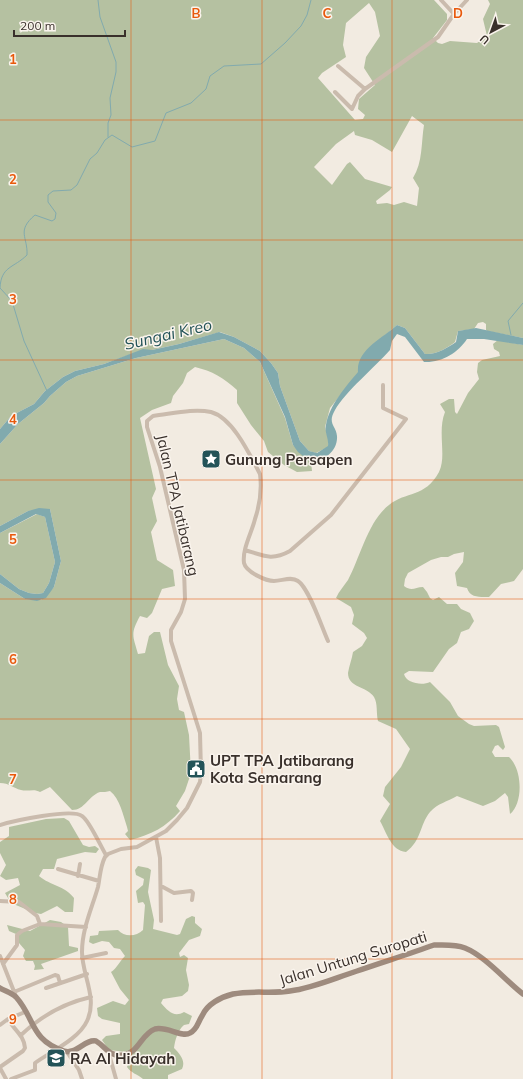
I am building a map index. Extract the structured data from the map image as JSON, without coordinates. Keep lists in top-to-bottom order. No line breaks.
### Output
{"streets":{"main road":["Jalan Untung Suropati"],"street":["Jalan TPA Jatibarang"]},"water":["Sungai Kreo"],"places":{"place":["Gunung Persapen"],"public building":["UPT TPA Jatibarang Kota Semarang"],"school or university":["RA Al Hidayah"]},"scale_bar":"200 m","north":"bottom left","grid":{"columns":["B","C","D"],"rows":["1","2","3","4","5","6","7","8","9"]}}
